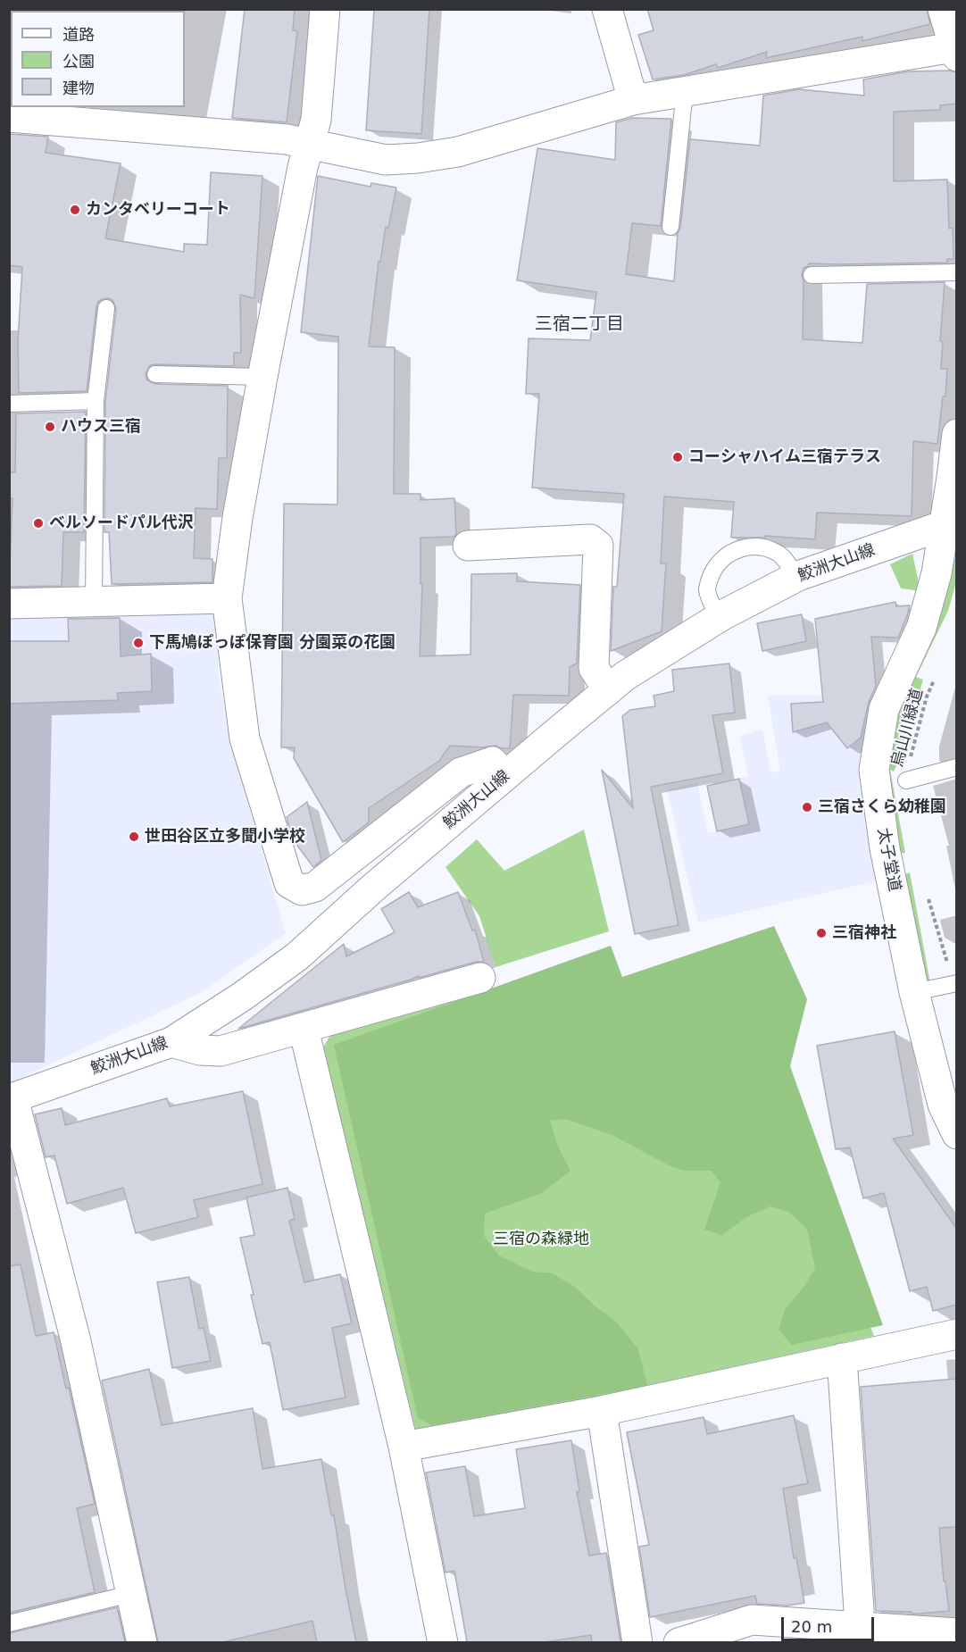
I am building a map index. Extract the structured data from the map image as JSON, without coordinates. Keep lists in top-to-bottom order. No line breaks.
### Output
{"streets":{"street":["鮫洲大山線","太子堂道"],"path":["烏山川緑道"]},"crossings":[["鮫洲大山線","太子堂道"]],"districts":["三宿二丁目"],"parks":["三宿の森緑地"],"places":["カンタベリーコート","ハウス三宿","コーシャハイム三宿テラス","ベルソードパル代沢","下馬鳩ぽっぽ保育園 分園菜の花園","三宿さくら幼稚園","世田谷区立多聞小学校","三宿神社"],"legend":["道路","公園","建物"],"scale_bar":"20 m"}
